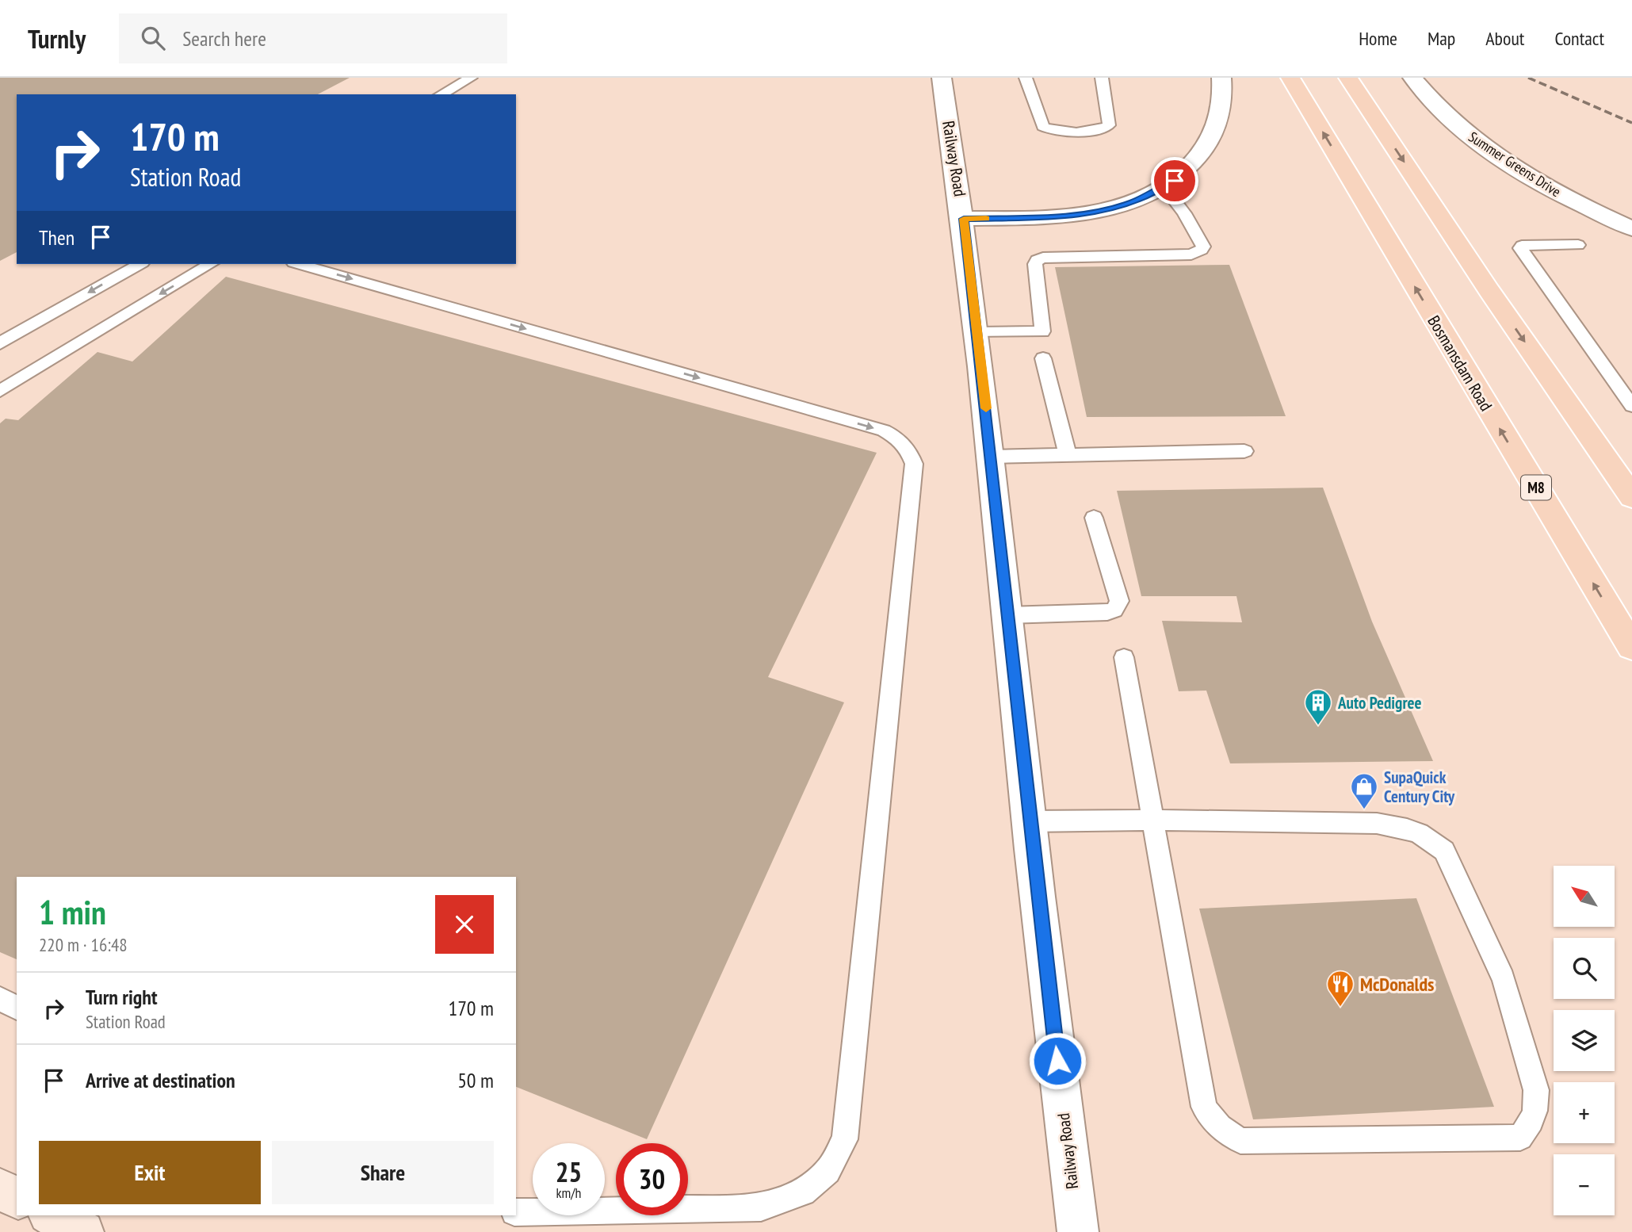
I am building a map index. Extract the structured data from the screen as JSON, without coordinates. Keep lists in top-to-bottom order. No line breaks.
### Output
{"streets":{"main road":["Bosmansdam Road","M8"],"street":["Railway Road","Summer Greens Drive"]},"places":{"building":["Auto Pedigree"],"shop":["SupaQuick Century City"],"restaurant":["McDonalds"]},"north":"top left","page":{"header":"Turnly","search":"Search here","nav":["Home","Map","About","Contact"],"turn":["170 m","Station Road"],"then":"Then","map_buttons":["+","−"],"heading":["1 min","220 m · 16:48"],"list":[{"name":"Turn right","note":"Station Road","value":"170 m"},{"name":"Arrive at destination","value":"50 m"}],"buttons":["Exit","Share"],"speed":"25 km/h","limit":"30"}}
